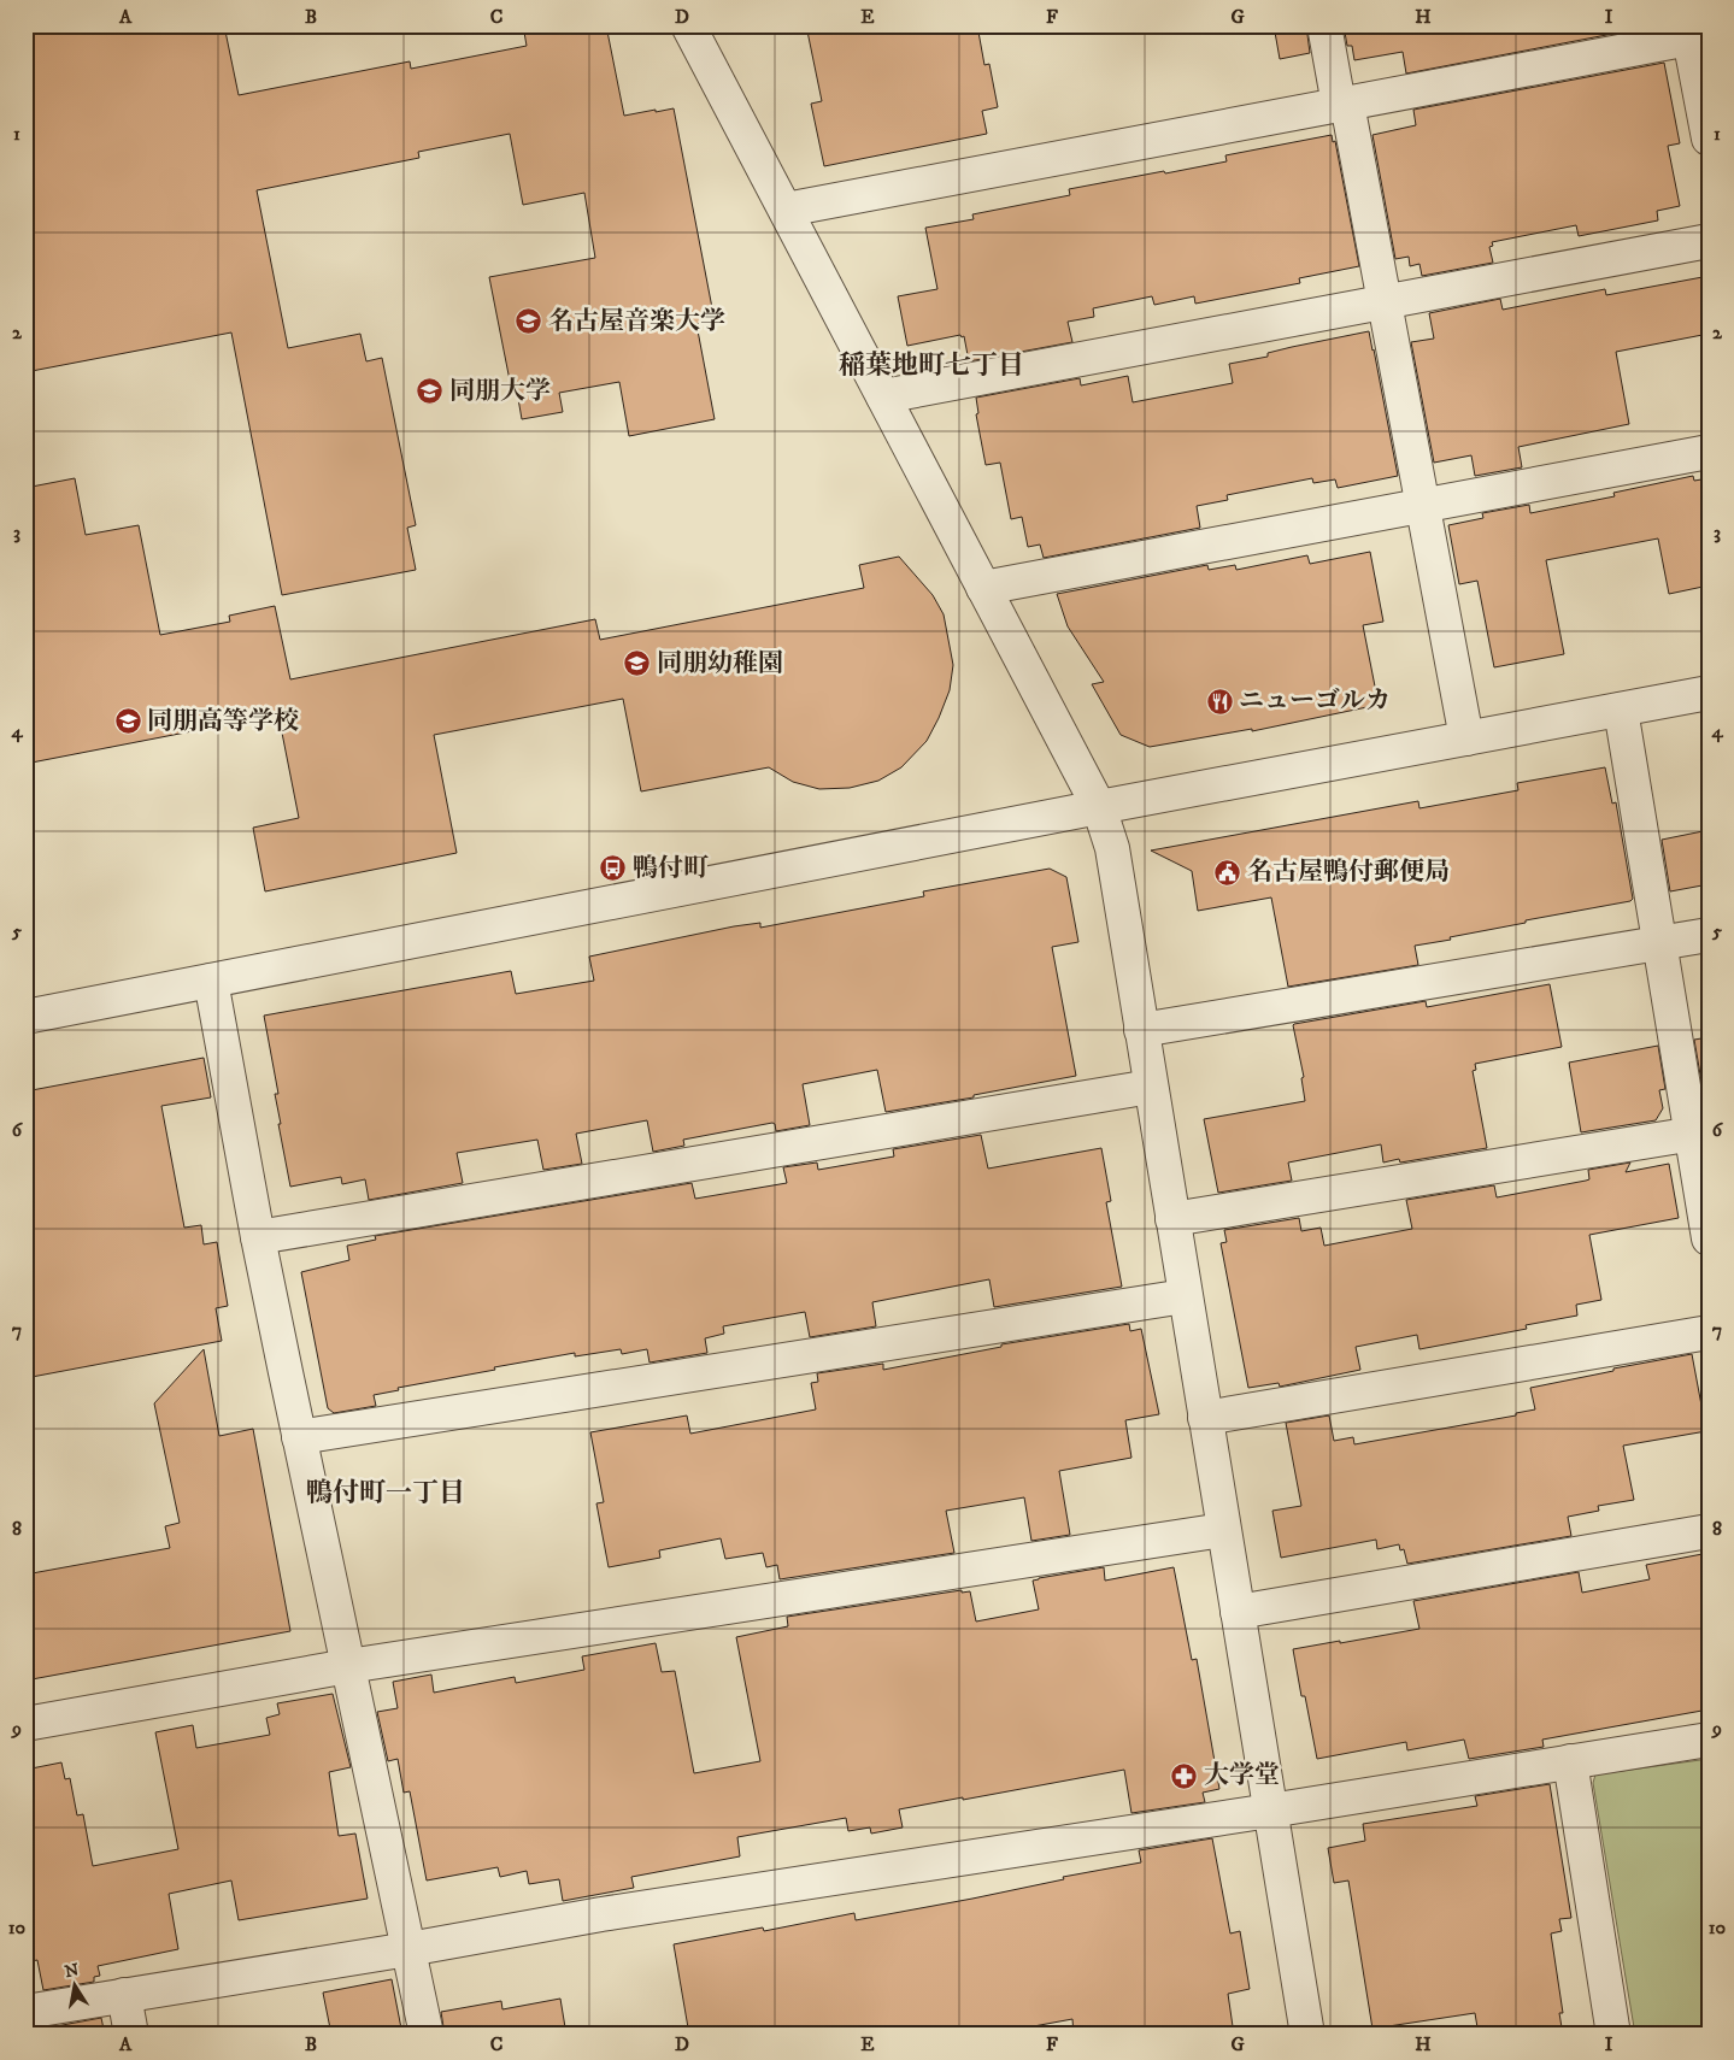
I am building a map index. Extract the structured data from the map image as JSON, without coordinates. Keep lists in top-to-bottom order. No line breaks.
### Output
{"districts":["稲葉地町七丁目","鴨付町一丁目"],"places":{"school or university":["名古屋音楽大学","同朋大学","同朋幼稚園","同朋高等学校"],"restaurant":["ニューゴルカ"],"bus stop":["鴨付町"],"public building":["名古屋鴨付郵便局"],"pharmacy":["大学堂"]},"north":"top","grid":{"columns":["A","B","C","D","E","F","G","H","I"],"rows":["1","2","3","4","5","6","7","8","9","10"]}}
